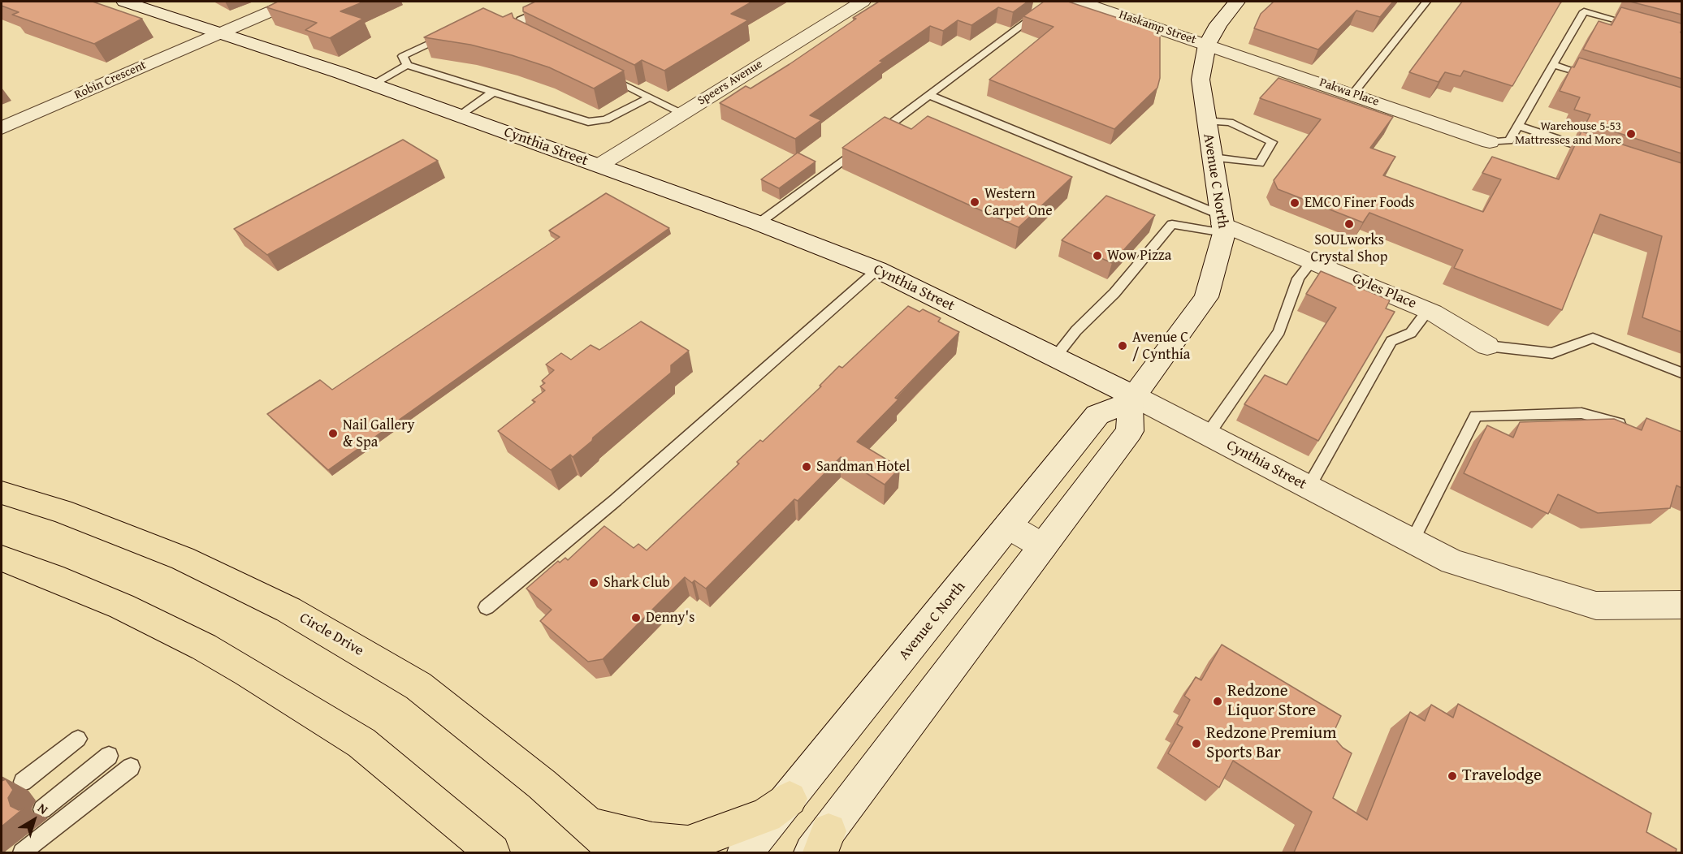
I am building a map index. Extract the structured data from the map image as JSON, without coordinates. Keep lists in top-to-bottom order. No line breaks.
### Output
{"streets":{"highway":["Circle Drive"],"street":["Haskamp Street","Robin Crescent","Speers Avenue","Pakwa Place","Cynthia Street","Avenue C North","Gyles Place"]},"crossings":[["Haskamp Street","Pakwa Place"],["Haskamp Street","Avenue C North"],["Robin Crescent","Cynthia Street"],["Speers Avenue","Cynthia Street"],["Pakwa Place","Avenue C North"],["Cynthia Street","Avenue C North"],["Avenue C North","Gyles Place"]],"places":["Warehouse 5-53 Mattresses and More","Western Carpet One","EMCO Finer Foods","SOULworks Crystal Shop","Wow Pizza","Avenue C / Cynthia","Nail Gallery & Spa","Sandman Hotel","Shark Club","Denny's","Redzone Liquor Store","Redzone Premium Sports Bar","Travelodge"],"north":"top right"}
